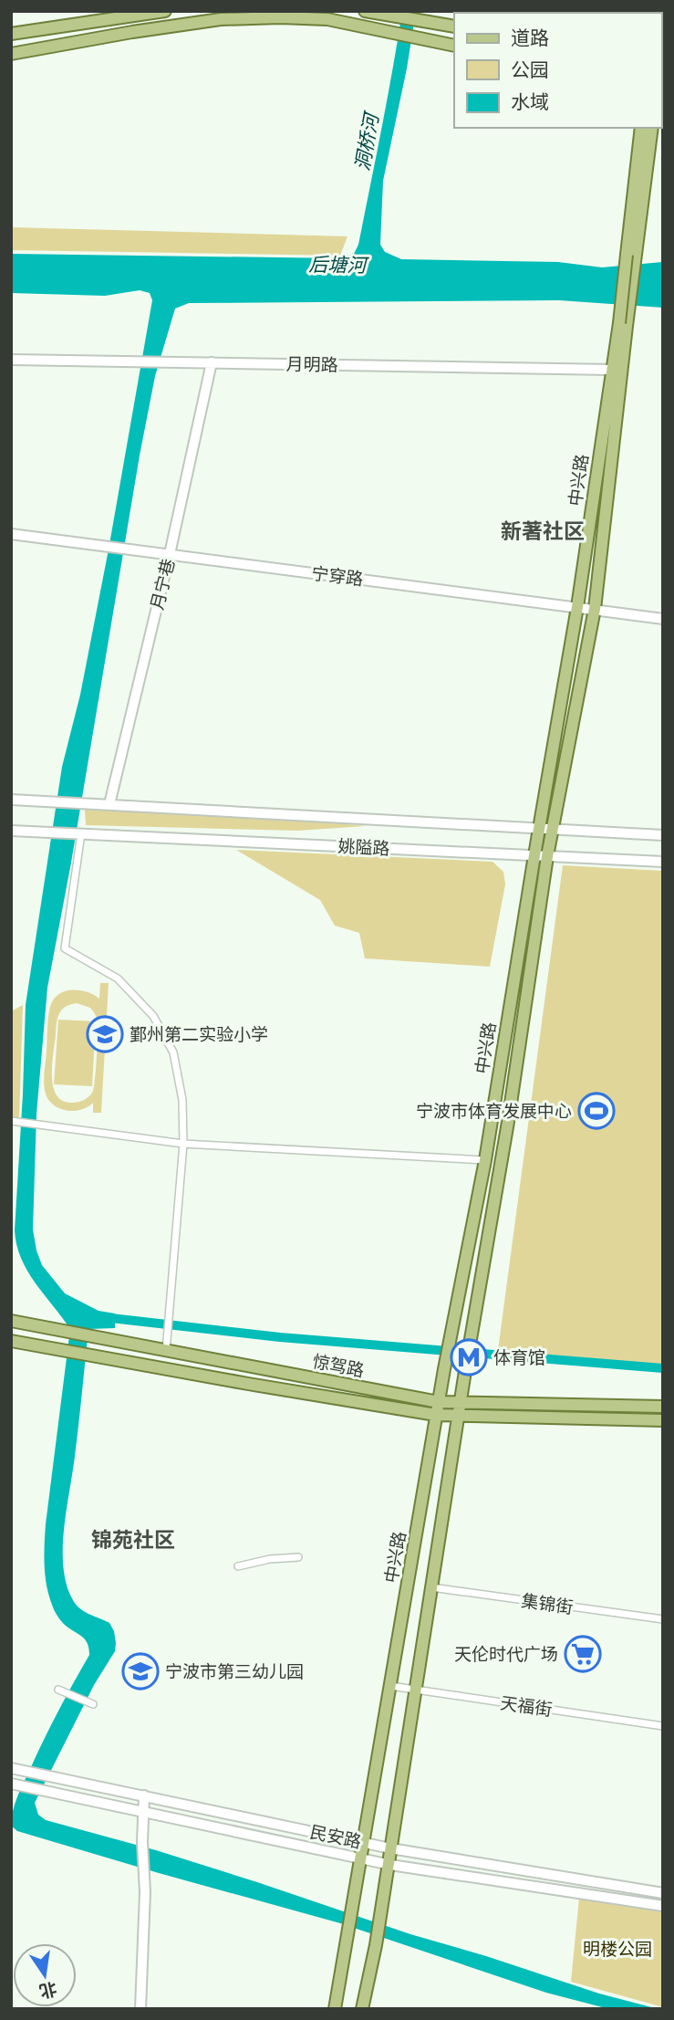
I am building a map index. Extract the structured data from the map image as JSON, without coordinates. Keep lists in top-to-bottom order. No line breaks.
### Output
{"streets":{"main road":["月明路","中兴路","宁穿路","月宁巷","姚隘路","惊驾路","民安路"],"street":["集锦街","天福街"]},"crossings":[["月明路","中兴路"],["月明路","月宁巷"],["中兴路","宁穿路"],["中兴路","姚隘路"],["中兴路","惊驾路"],["中兴路","集锦街"],["中兴路","天福街"],["中兴路","民安路"],["宁穿路","月宁巷"],["月宁巷","姚隘路"]],"districts":["新著社区","锦苑社区"],"water":["洞桥河","后塘河"],"parks":["明楼公园"],"places":{"school or university":["鄞州第二实验小学","宁波市第三幼儿园"],"sports":["宁波市体育发展中心"],"metro station":["体育馆"],"supermarket":["天伦时代广场"]},"legend":["道路","公园","水域"],"north":"bottom"}
